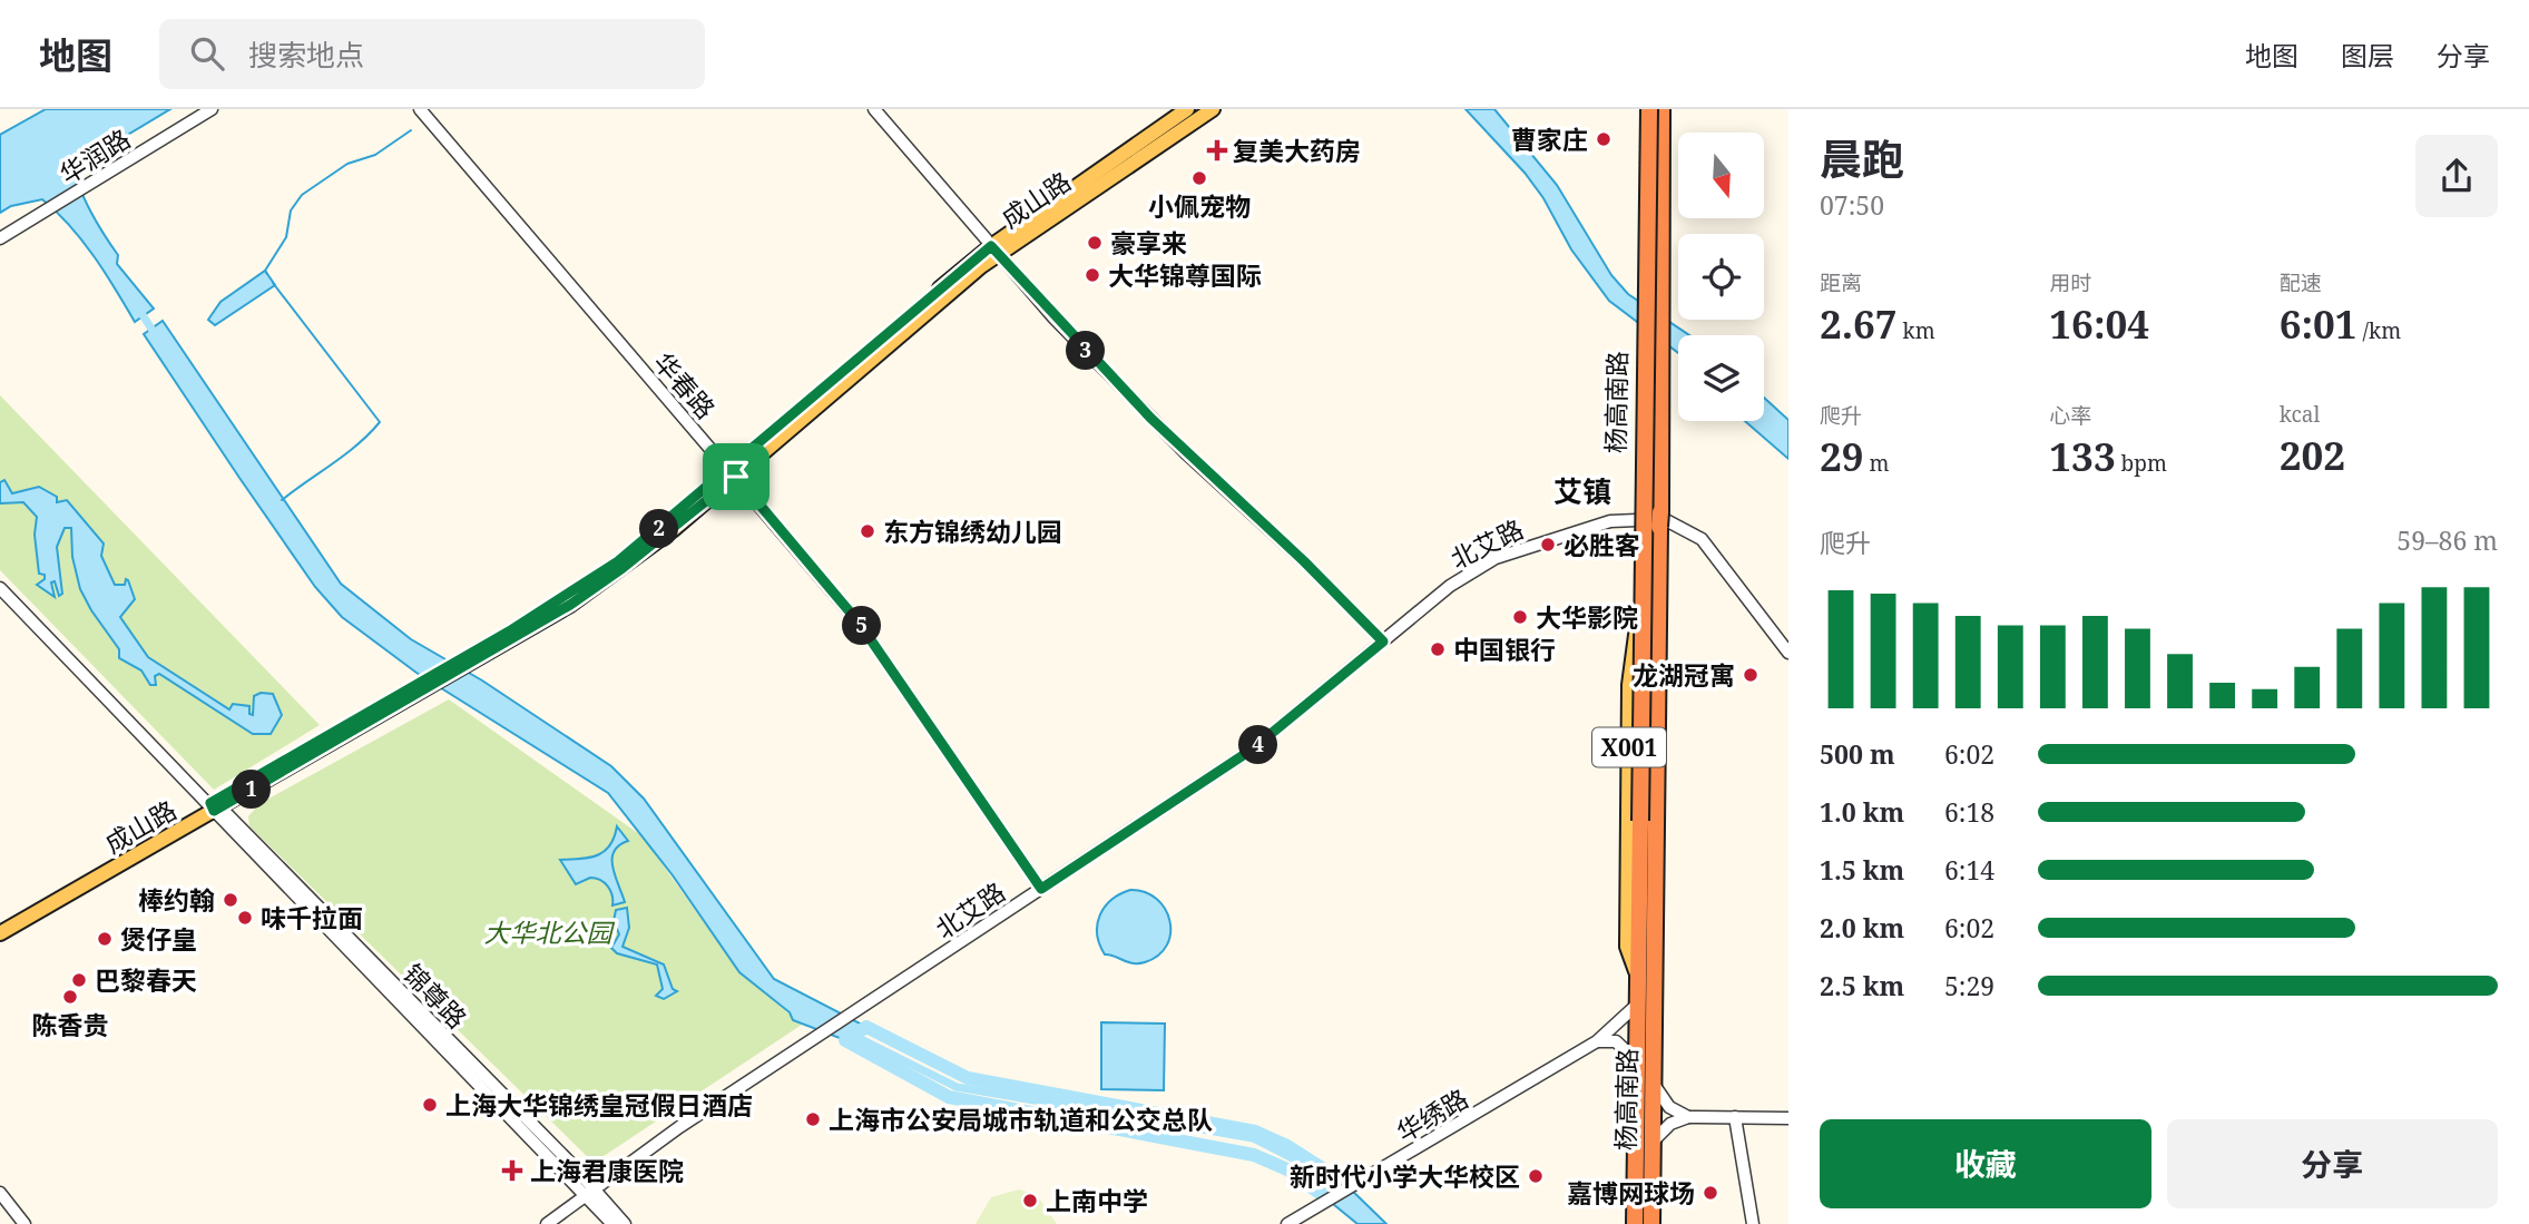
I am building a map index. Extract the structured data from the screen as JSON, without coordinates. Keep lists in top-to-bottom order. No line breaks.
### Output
{"streets":{"highway":["杨高南路","X001"],"main road":["成山路"],"street":["华润路","华春路","北艾路","锦尊路","华绣路"]},"crossings":[["成山路","华春路"],["成山路","锦尊路"],["华春路","北艾路"],["杨高南路","北艾路"],["杨高南路","华绣路"],["北艾路","锦尊路"]],"districts":["艾镇"],"parks":["大华北公园"],"places":{"other":["曹家庄","小佩宠物","豪享来","大华锦尊国际","东方锦绣幼儿园","必胜客","大华影院","中国银行","龙湖冠寓","棒约翰","味千拉面","煲仔皇","巴黎春天","陈香贵","上海大华锦绣皇冠假日酒店","上海市公安局城市轨道和公交总队","新时代小学大华校区","嘉博网球场","上南中学"],"health":["复美大药房","上海君康医院"]},"north":"bottom","page":{"header":"地图","search":"搜索地点","nav":["地图","图层","分享"],"heading":["晨跑","07:50"],"stats":[["距离","2.67 km"],["用时","16:04"],["配速","6:01 /km"],["爬升","29 m"],["心率","133 bpm"],["kcal","202"]],"pins":["3","2","5","4","1"],"chart":["爬升","59–86 m"],"list":[{"name":"500 m","note":"6:02"},{"name":"1.0 km","note":"6:18"},{"name":"1.5 km","note":"6:14"},{"name":"2.0 km","note":"6:02"},{"name":"2.5 km","note":"5:29"}],"buttons":["收藏","分享"]}}
